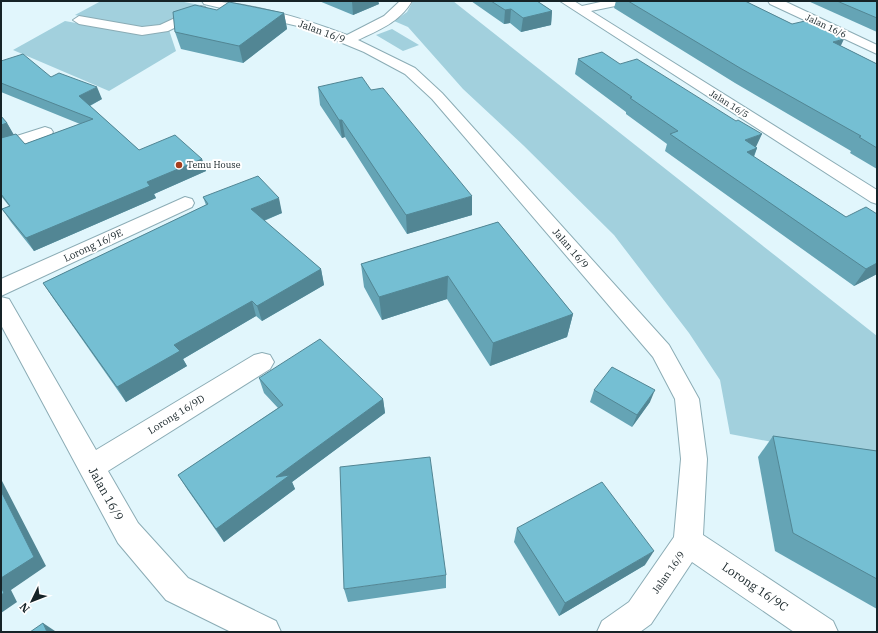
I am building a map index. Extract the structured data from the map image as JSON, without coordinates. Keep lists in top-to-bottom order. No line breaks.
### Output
{"streets":{"street":["Jalan 16/6","Jalan 16/9","Jalan 16/5","Lorong 16/9E","Lorong 16/9D","Lorong 16/9C"]},"crossings":[["Jalan 16/9","Lorong 16/9D"],["Jalan 16/9","Lorong 16/9C"]],"places":["Temu House"],"north":"bottom left"}
